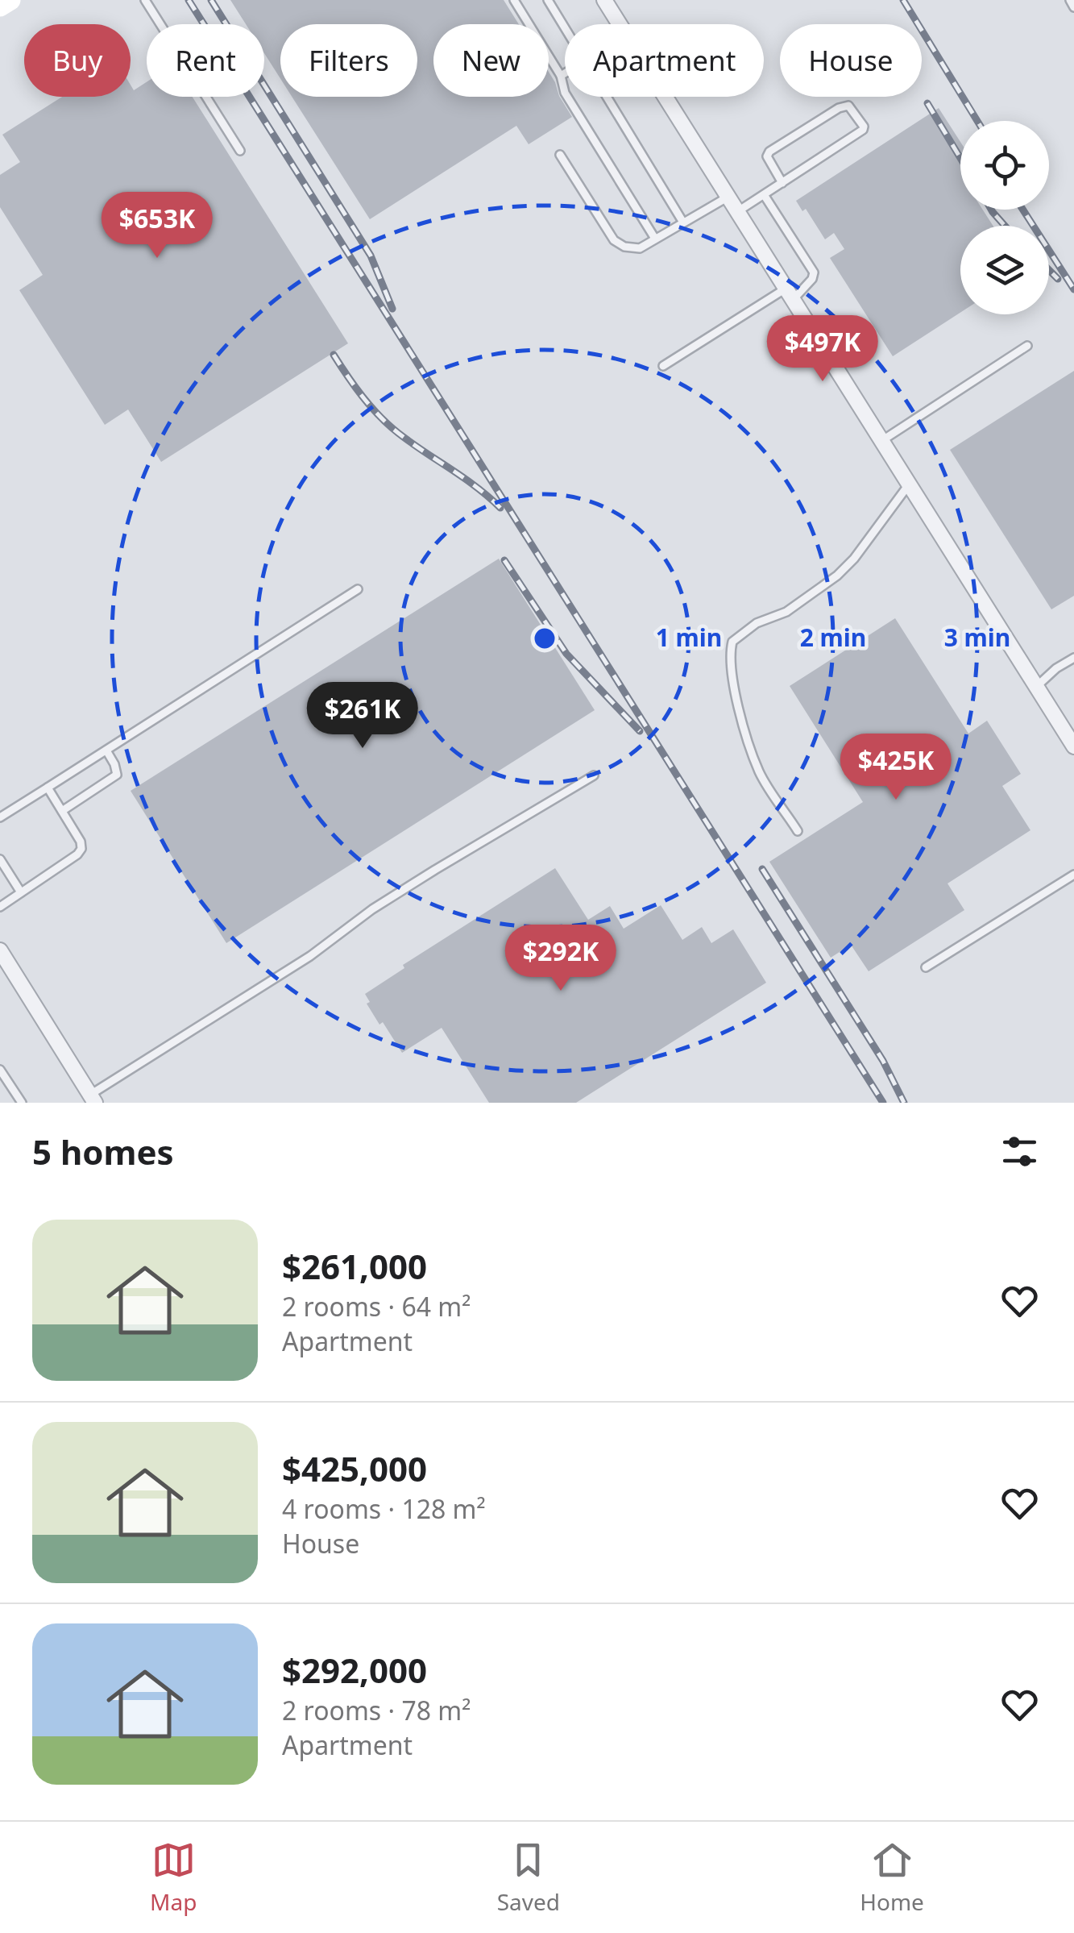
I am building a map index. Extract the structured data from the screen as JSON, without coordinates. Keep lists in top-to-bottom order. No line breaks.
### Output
{"page":{"chip":["Buy","Rent","Filters","New","Apartment","House"],"price":["$653K","$497K","$261K","$425K","$292K"],"heading":"5 homes","list":[{"name":"$261,000","note":"2 rooms · 64 m² · Apartment"},{"name":"$425,000","note":"4 rooms · 128 m² · House"},{"name":"$292,000","note":"2 rooms · 78 m² · Apartment"}],"tabs":["Map","Saved","Home"]},"rings":["1 min","2 min","3 min"]}
